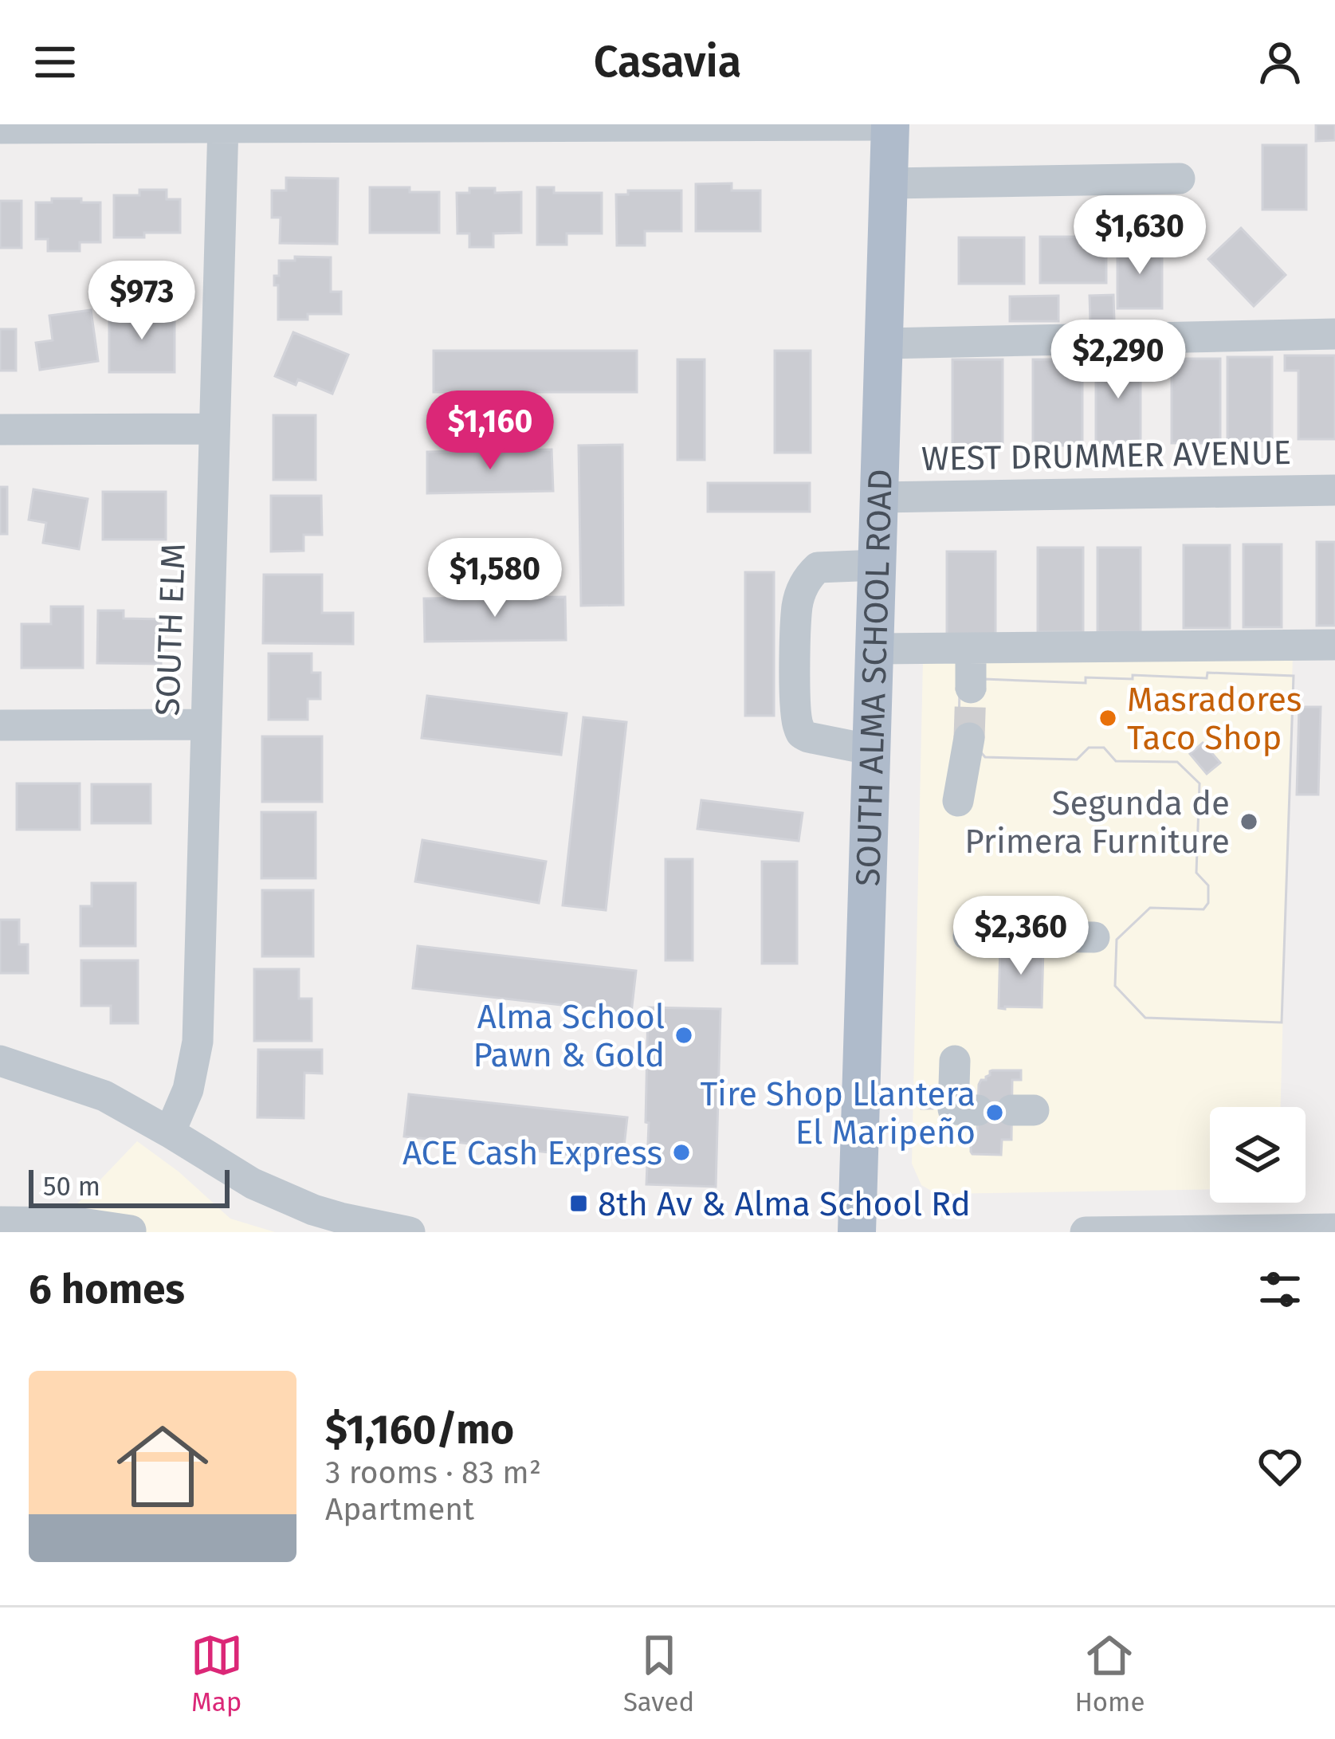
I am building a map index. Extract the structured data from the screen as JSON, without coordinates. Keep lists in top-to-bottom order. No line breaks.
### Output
{"streets":{"main road":["SOUTH ALMA SCHOOL ROAD"],"street":["WEST DRUMMER AVENUE","SOUTH ELM"]},"crossings":[["WEST DRUMMER AVENUE","SOUTH ALMA SCHOOL ROAD"]],"places":{"other":["Masradores Taco Shop","Segunda de Primera Furniture","Alma School Pawn & Gold","Tire Shop Llantera El Maripeño","ACE Cash Express"],"transit":["8th Av & Alma School Rd"]},"scale_bar":"50 m","page":{"header":"Casavia","price":["$1,630","$973","$2,290","$1,160","$1,580","$2,360"],"scale":"50 m","heading":"6 homes","list":[{"name":"$1,160/mo","note":"3 rooms · 83 m² · Apartment"}],"tabs":["Map","Saved","Home"]}}
